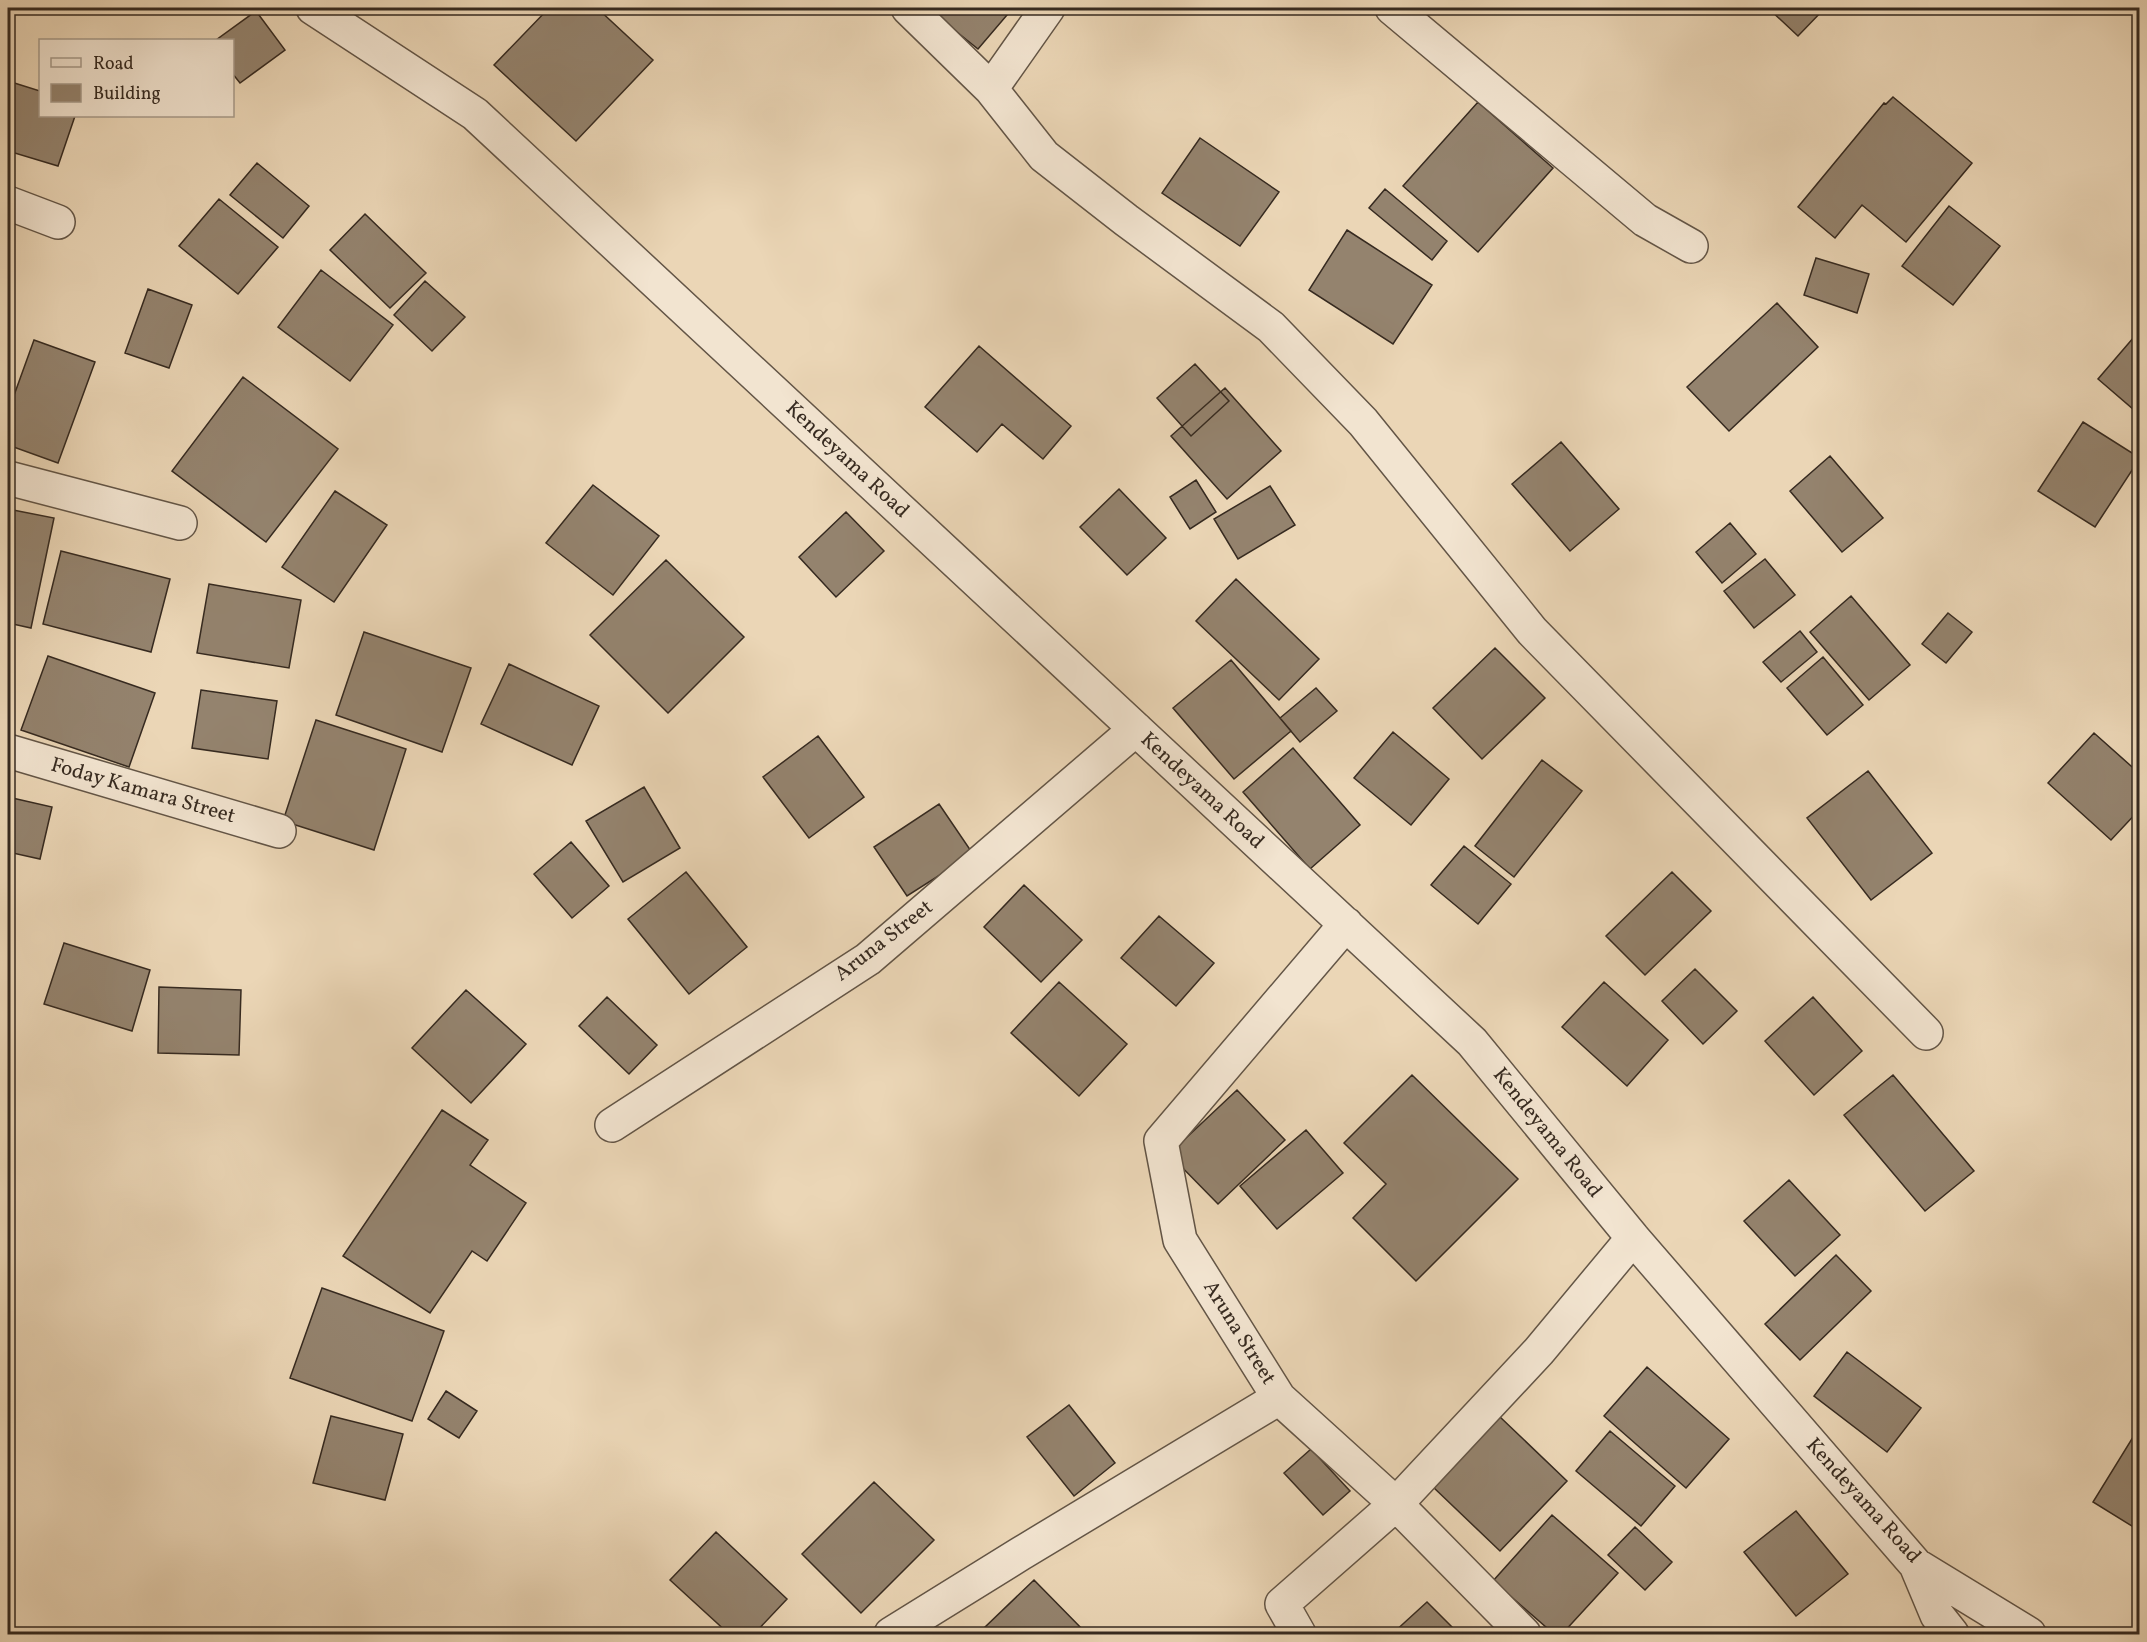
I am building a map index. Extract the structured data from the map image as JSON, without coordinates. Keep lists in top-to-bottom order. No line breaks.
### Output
{"streets":{"street":["Kendeyama Road","Foday Kamara Street","Aruna Street"]},"crossings":[["Kendeyama Road","Aruna Street"]],"legend":["Road","Building"]}
